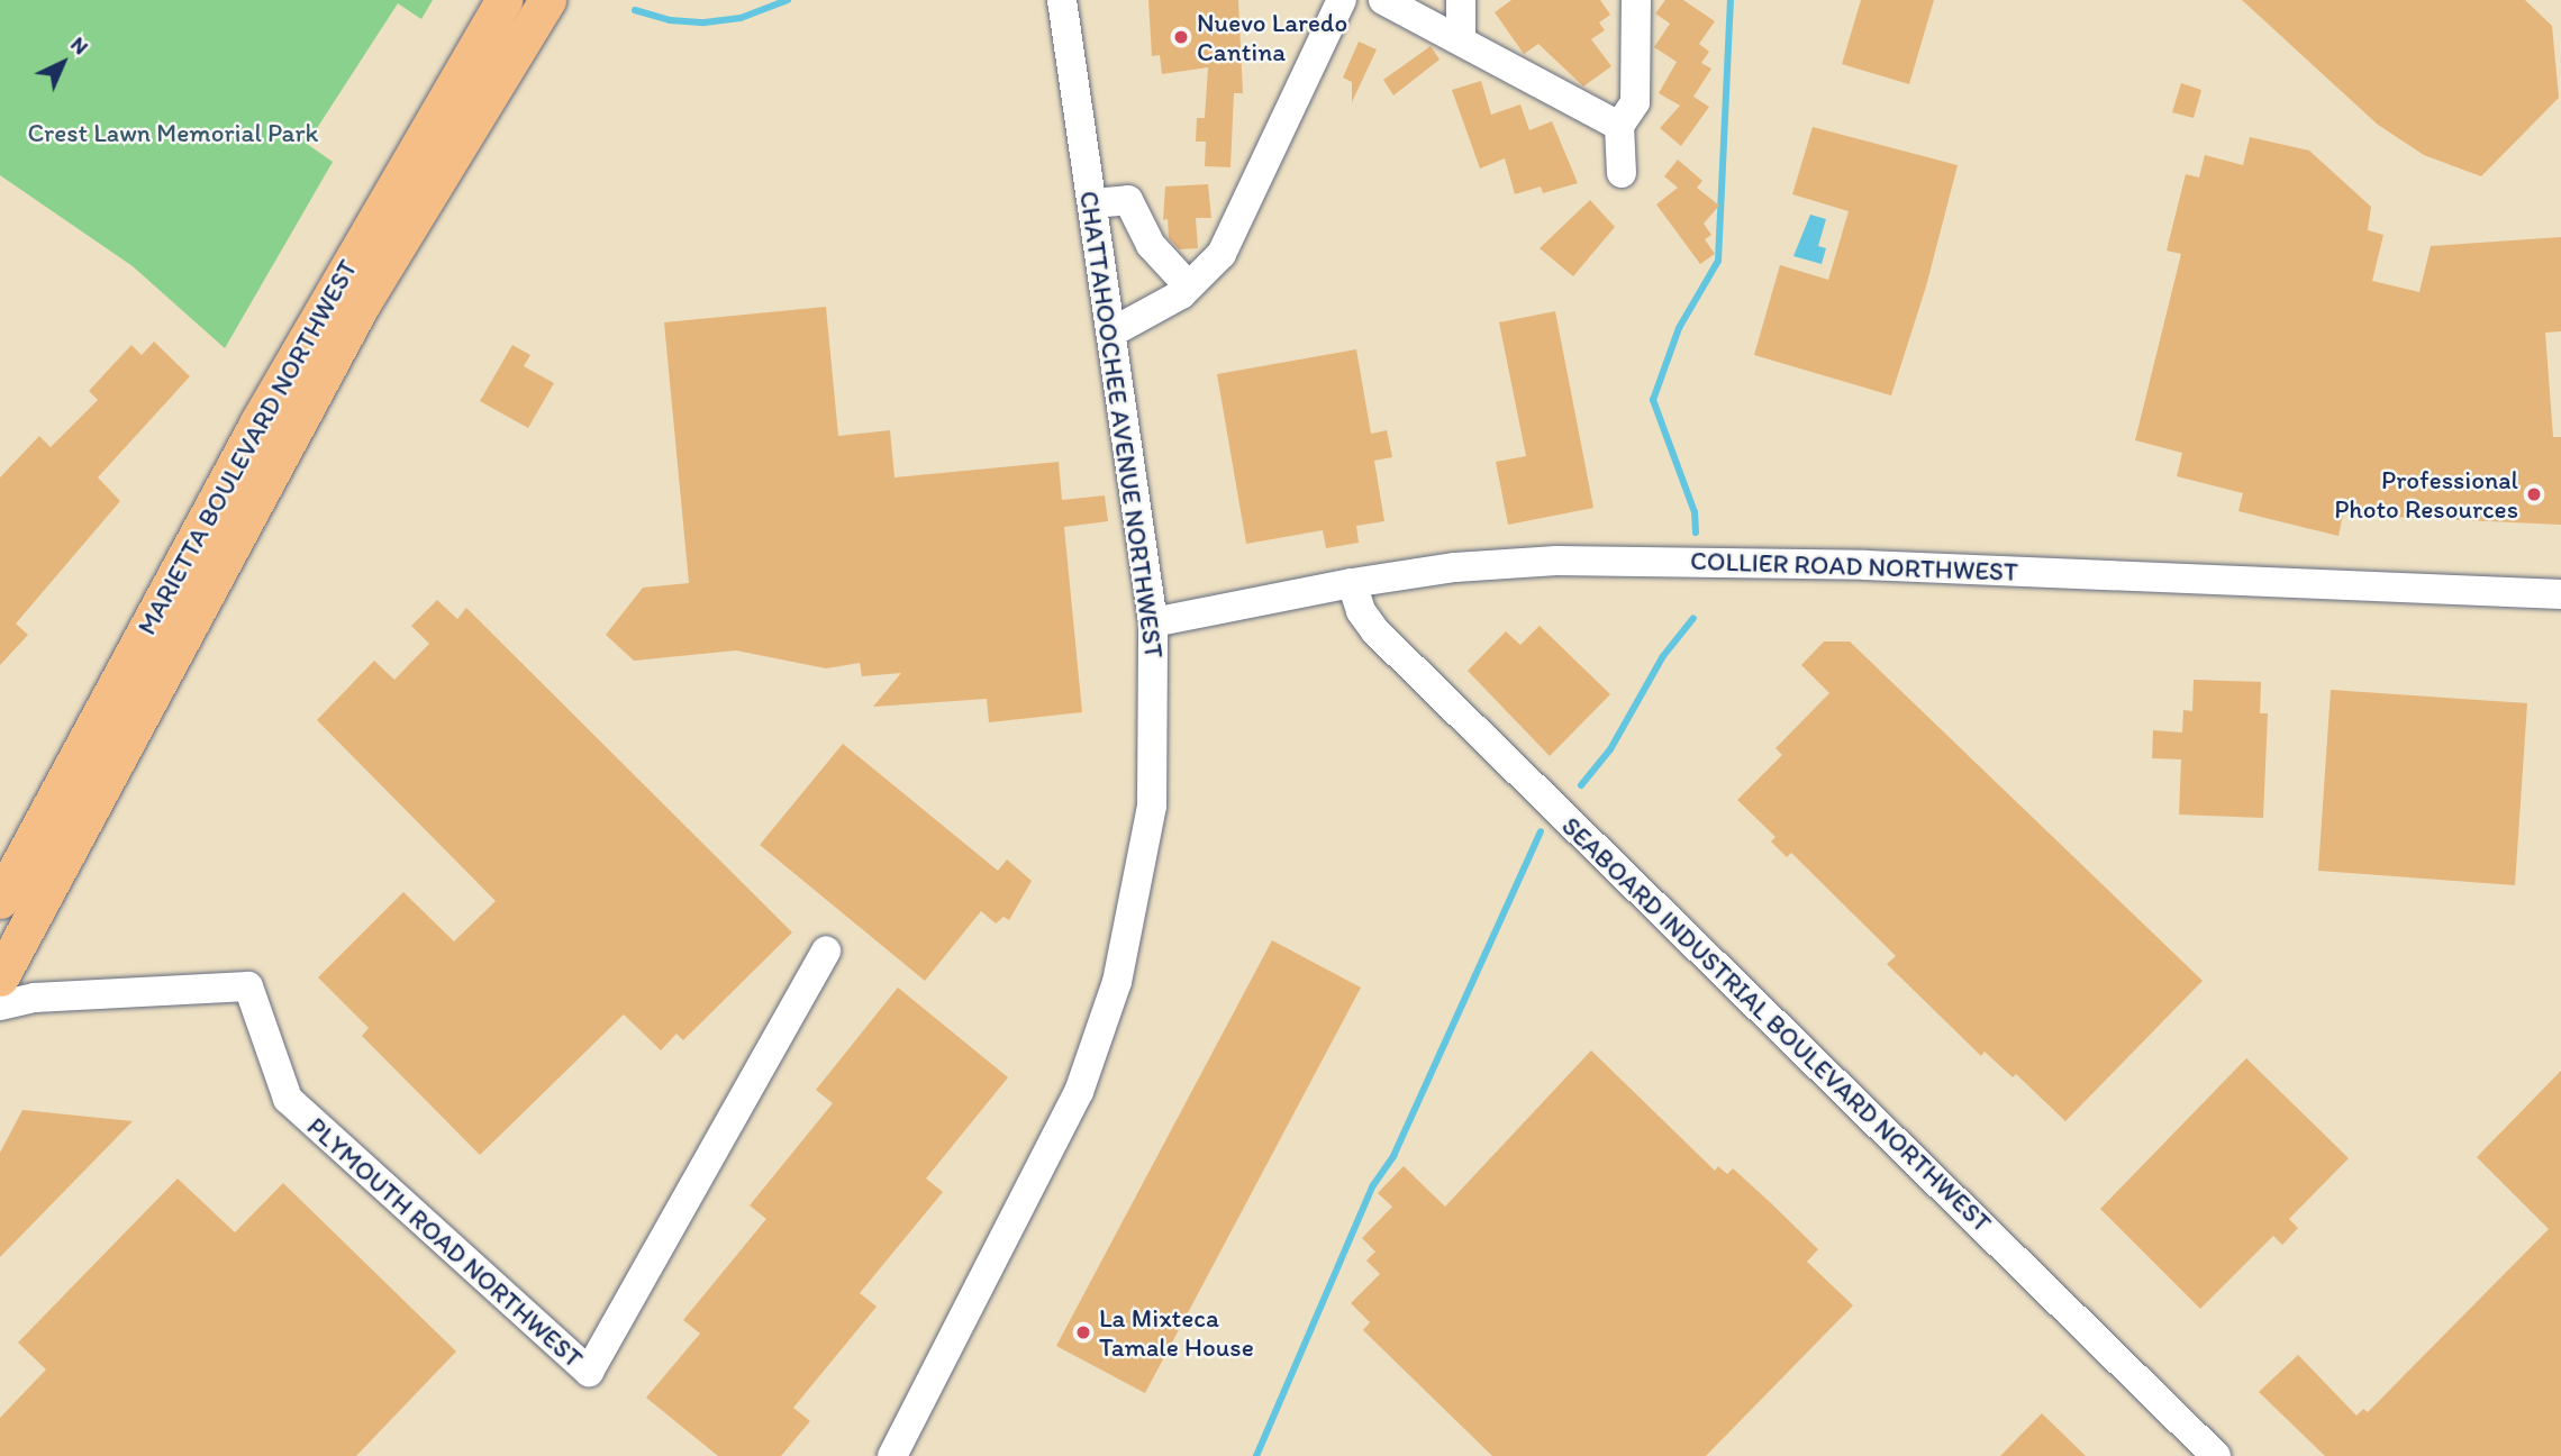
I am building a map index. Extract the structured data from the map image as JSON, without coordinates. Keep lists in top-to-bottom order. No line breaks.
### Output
{"streets":{"main road":["MARIETTA BOULEVARD NORTHWEST"],"street":["CHATTAHOOCHEE AVENUE NORTHWEST","COLLIER ROAD NORTHWEST","SEABOARD INDUSTRIAL BOULEVARD NORTHWEST","PLYMOUTH ROAD NORTHWEST"]},"crossings":[["CHATTAHOOCHEE AVENUE NORTHWEST","COLLIER ROAD NORTHWEST"],["COLLIER ROAD NORTHWEST","SEABOARD INDUSTRIAL BOULEVARD NORTHWEST"]],"parks":["Crest Lawn Memorial Park"],"places":["Nuevo Laredo Cantina","Professional Photo Resources","La Mixteca Tamale House"],"north":"top right"}
